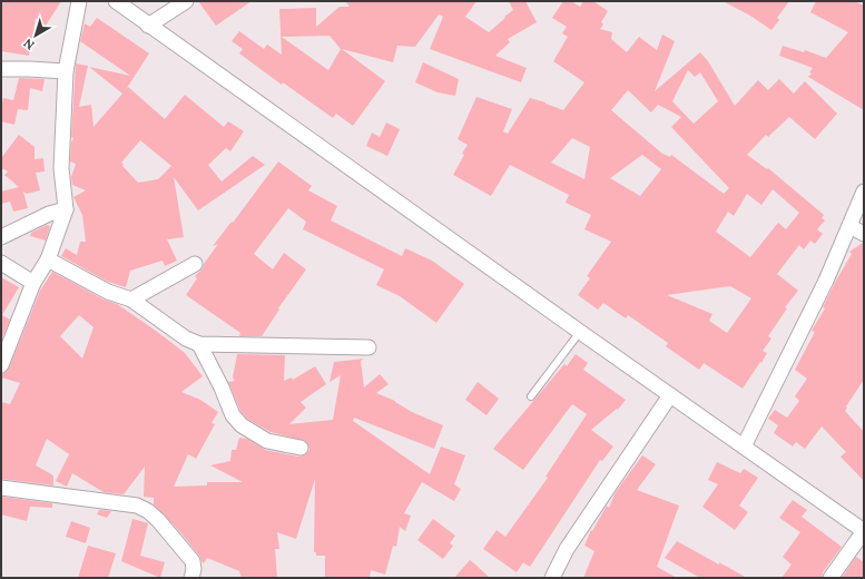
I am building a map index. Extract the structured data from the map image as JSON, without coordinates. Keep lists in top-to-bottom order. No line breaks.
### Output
{"north":"bottom left"}
